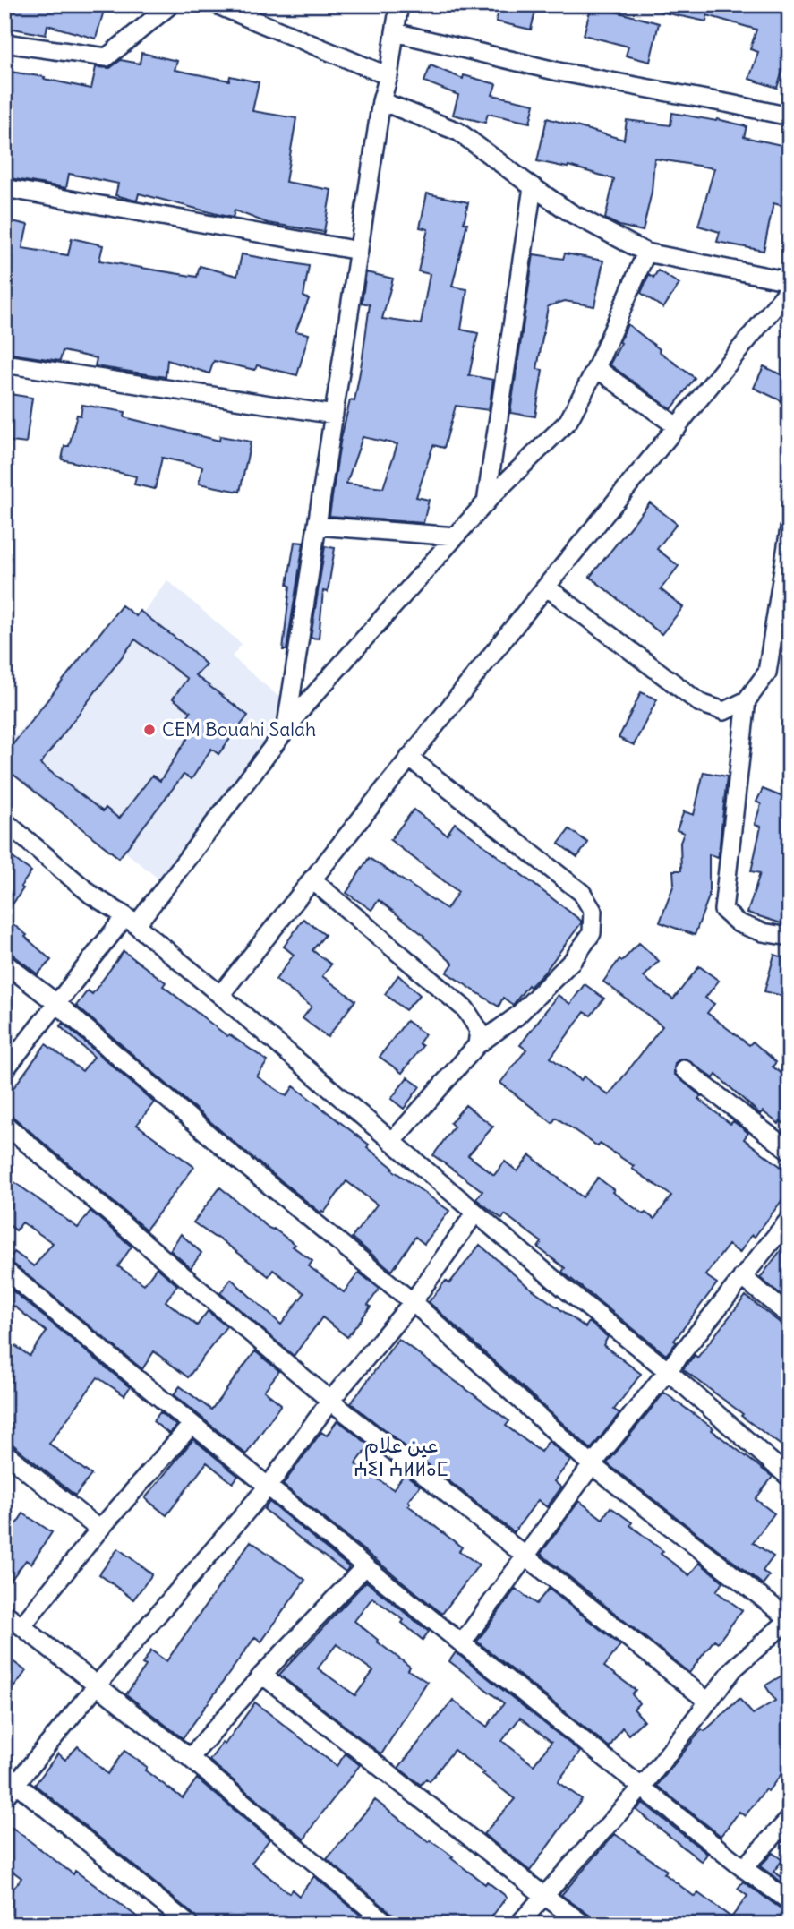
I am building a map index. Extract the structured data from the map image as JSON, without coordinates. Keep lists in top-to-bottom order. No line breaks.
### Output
{"districts":["عين علام ⵄⵉⵏ ⵄⵍⵍⴰⵎ"],"places":["CEM Bouahi Salah"]}
